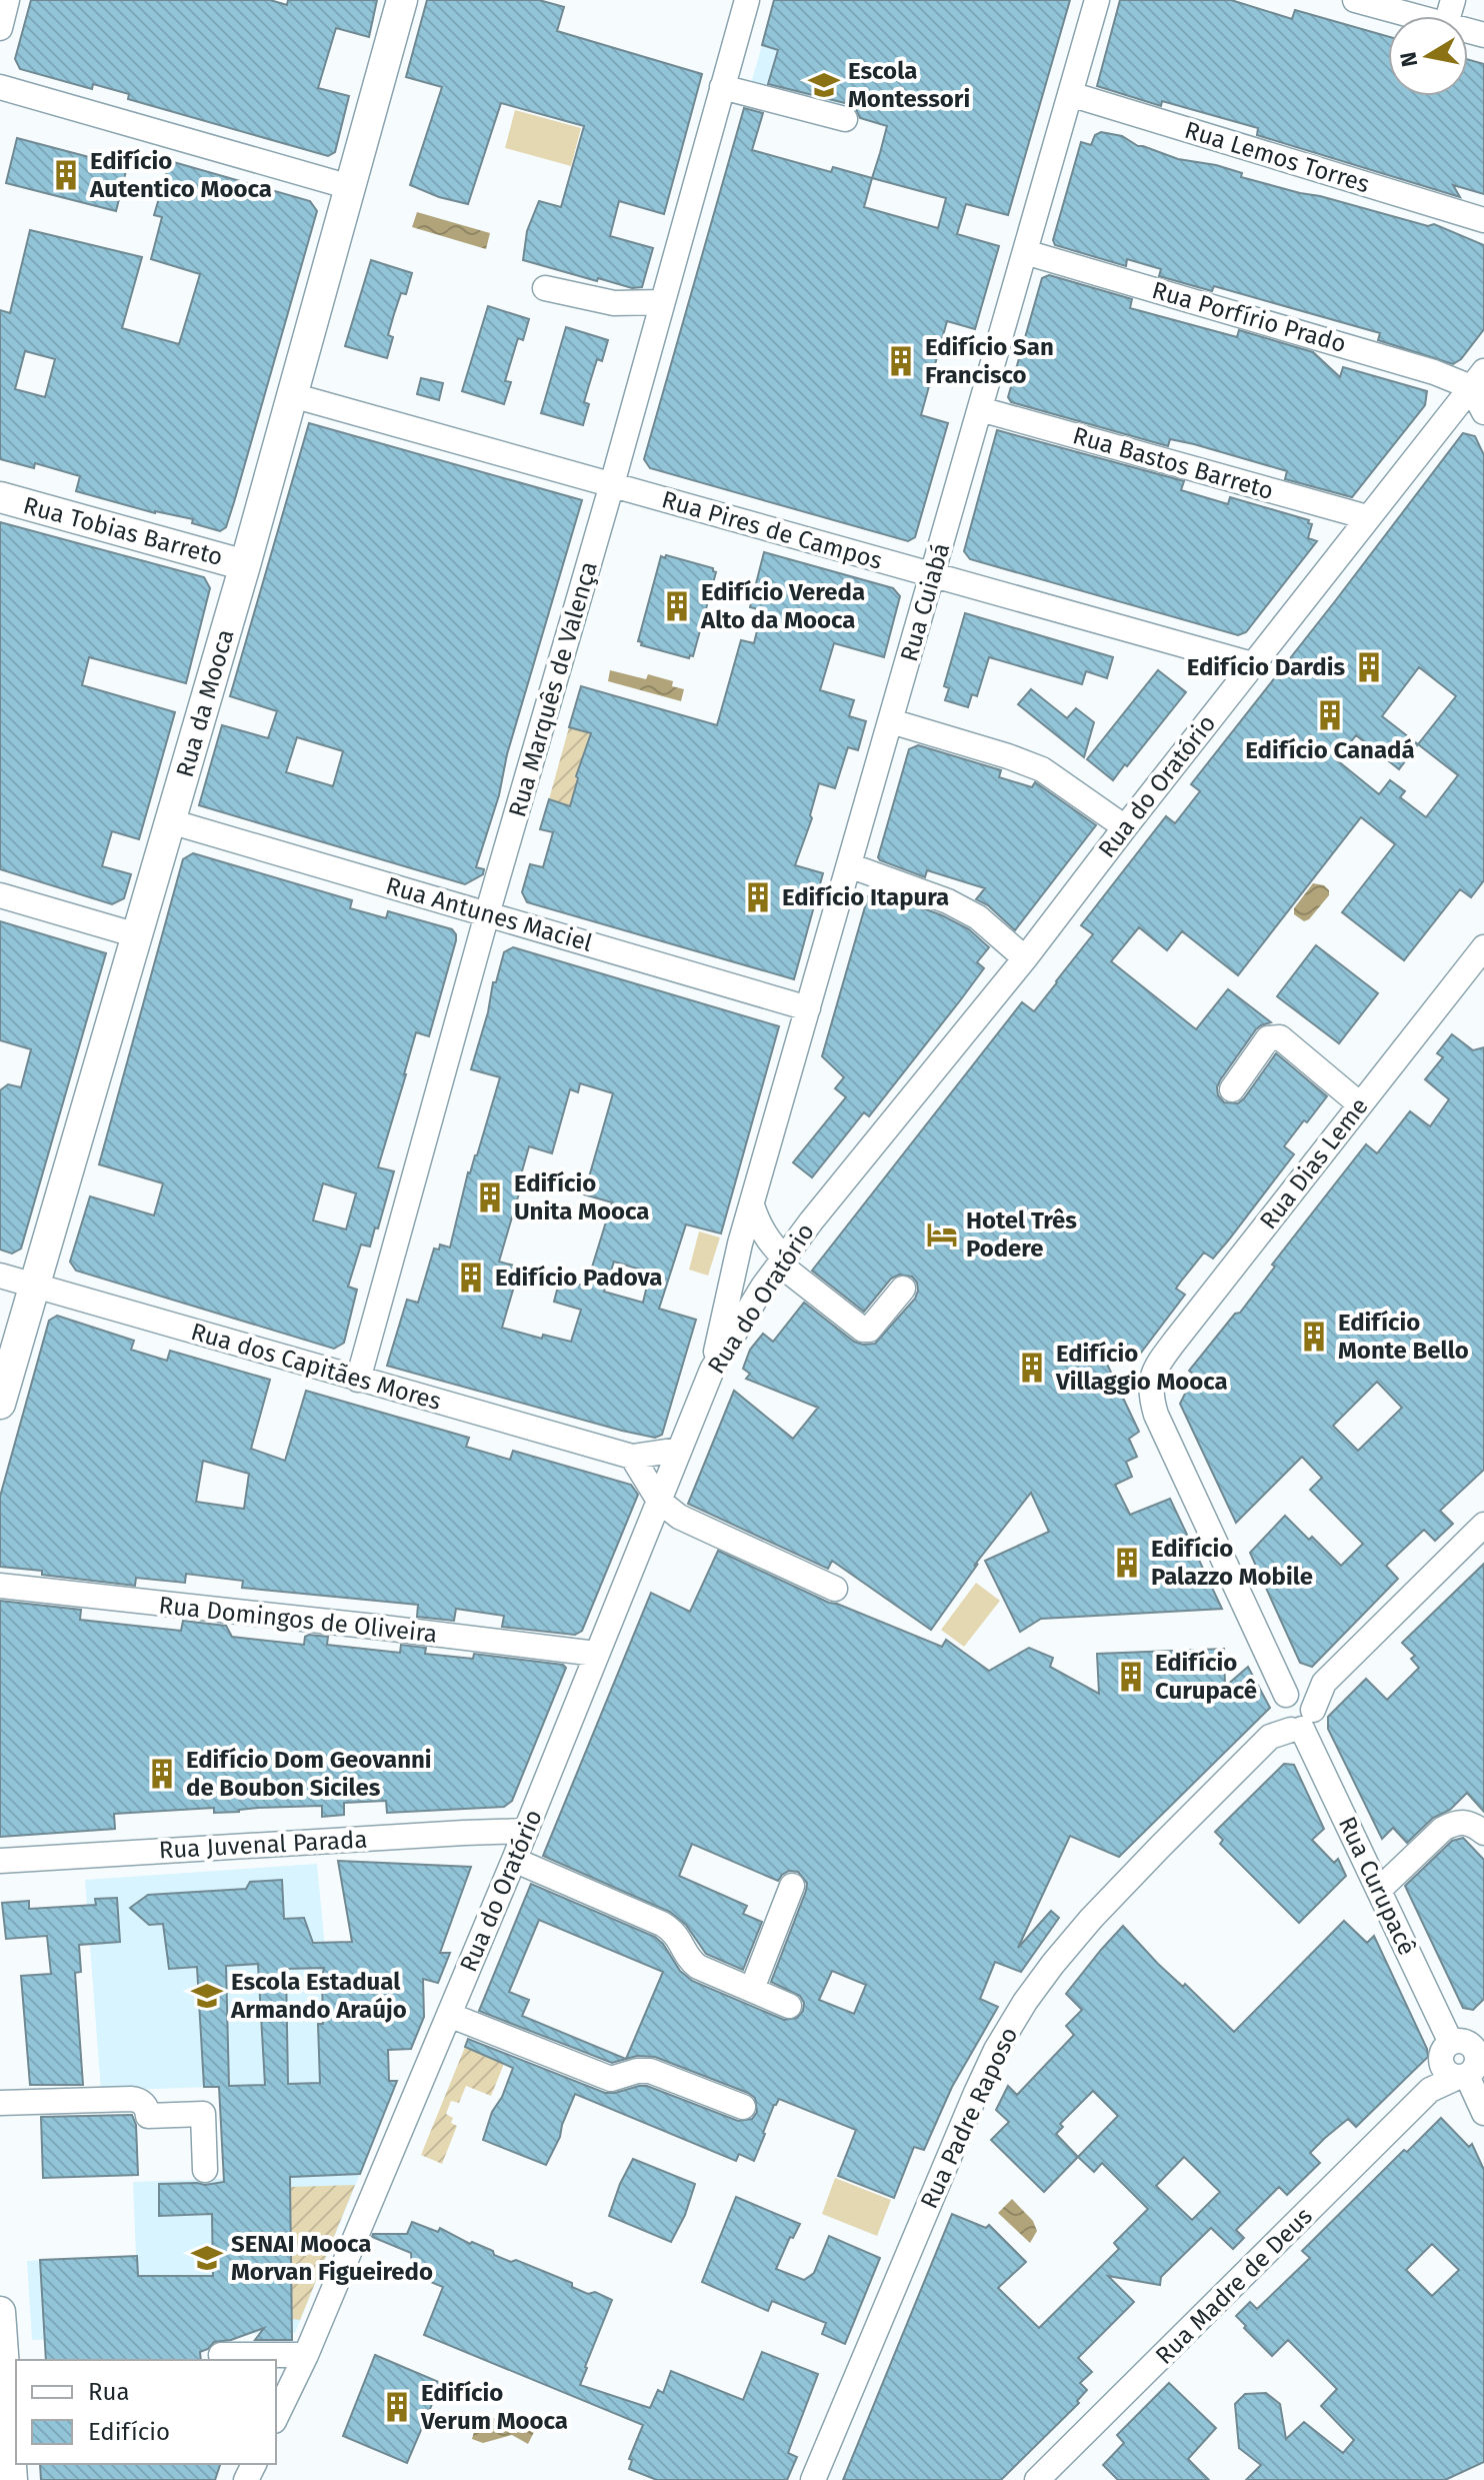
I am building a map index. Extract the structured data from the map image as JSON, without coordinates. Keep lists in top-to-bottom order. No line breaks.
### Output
{"streets":{"main road":["Rua Tobias Barreto","Rua da Mooca"],"street":["Rua Lemos Torres","Rua Porfírio Prado","Rua Bastos Barreto","Rua Pires de Campos","Rua Cuiabá","Rua Marquês de Valença","Rua do Oratório","Rua Antunes Maciel","Rua Dias Leme","Rua dos Capitães Mores","Rua Domingos de Oliveira","Rua Juvenal Parada","Rua Curupacê","Rua Padre Raposo","Rua Madre de Deus"]},"crossings":[["Rua Lemos Torres","Rua Cuiabá"],["Rua Porfírio Prado","Rua Cuiabá"],["Rua Porfírio Prado","Rua do Oratório"],["Rua Bastos Barreto","Rua Cuiabá"],["Rua Bastos Barreto","Rua do Oratório"],["Rua Pires de Campos","Rua Cuiabá"],["Rua Pires de Campos","Rua Marquês de Valença"],["Rua Pires de Campos","Rua da Mooca"],["Rua Pires de Campos","Rua do Oratório"],["Rua Tobias Barreto","Rua da Mooca"],["Rua Cuiabá","Rua do Oratório"],["Rua Cuiabá","Rua Antunes Maciel"],["Rua Marquês de Valença","Rua Antunes Maciel"],["Rua Marquês de Valença","Rua dos Capitães Mores"],["Rua da Mooca","Rua Antunes Maciel"],["Rua da Mooca","Rua dos Capitães Mores"],["Rua do Oratório","Rua dos Capitães Mores"],["Rua do Oratório","Rua Domingos de Oliveira"],["Rua do Oratório","Rua Juvenal Parada"],["Rua Dias Leme","Rua Curupacê"],["Rua Curupacê","Rua Padre Raposo"],["Rua Curupacê","Rua Madre de Deus"]],"places":{"school or university":["Escola Montessori","Escola Estadual Armando Araújo","SENAI Mooca Morvan Figueiredo"],"building":["Edifício Autentico Mooca","Edifício San Francisco","Edifício Vereda Alto da Mooca","Edifício Dardis","Edifício Canadá","Edifício Itapura","Edifício Unita Mooca","Edifício Padova","Edifício Monte Bello","Edifício Villaggio Mooca","Edifício Palazzo Mobile","Edifício Curupacê","Edifício Dom Geovanni de Boubon Siciles","Edifício Verum Mooca"],"hotel":["Hotel Três Podere"]},"legend":["Rua","Edifício"],"north":"left"}
